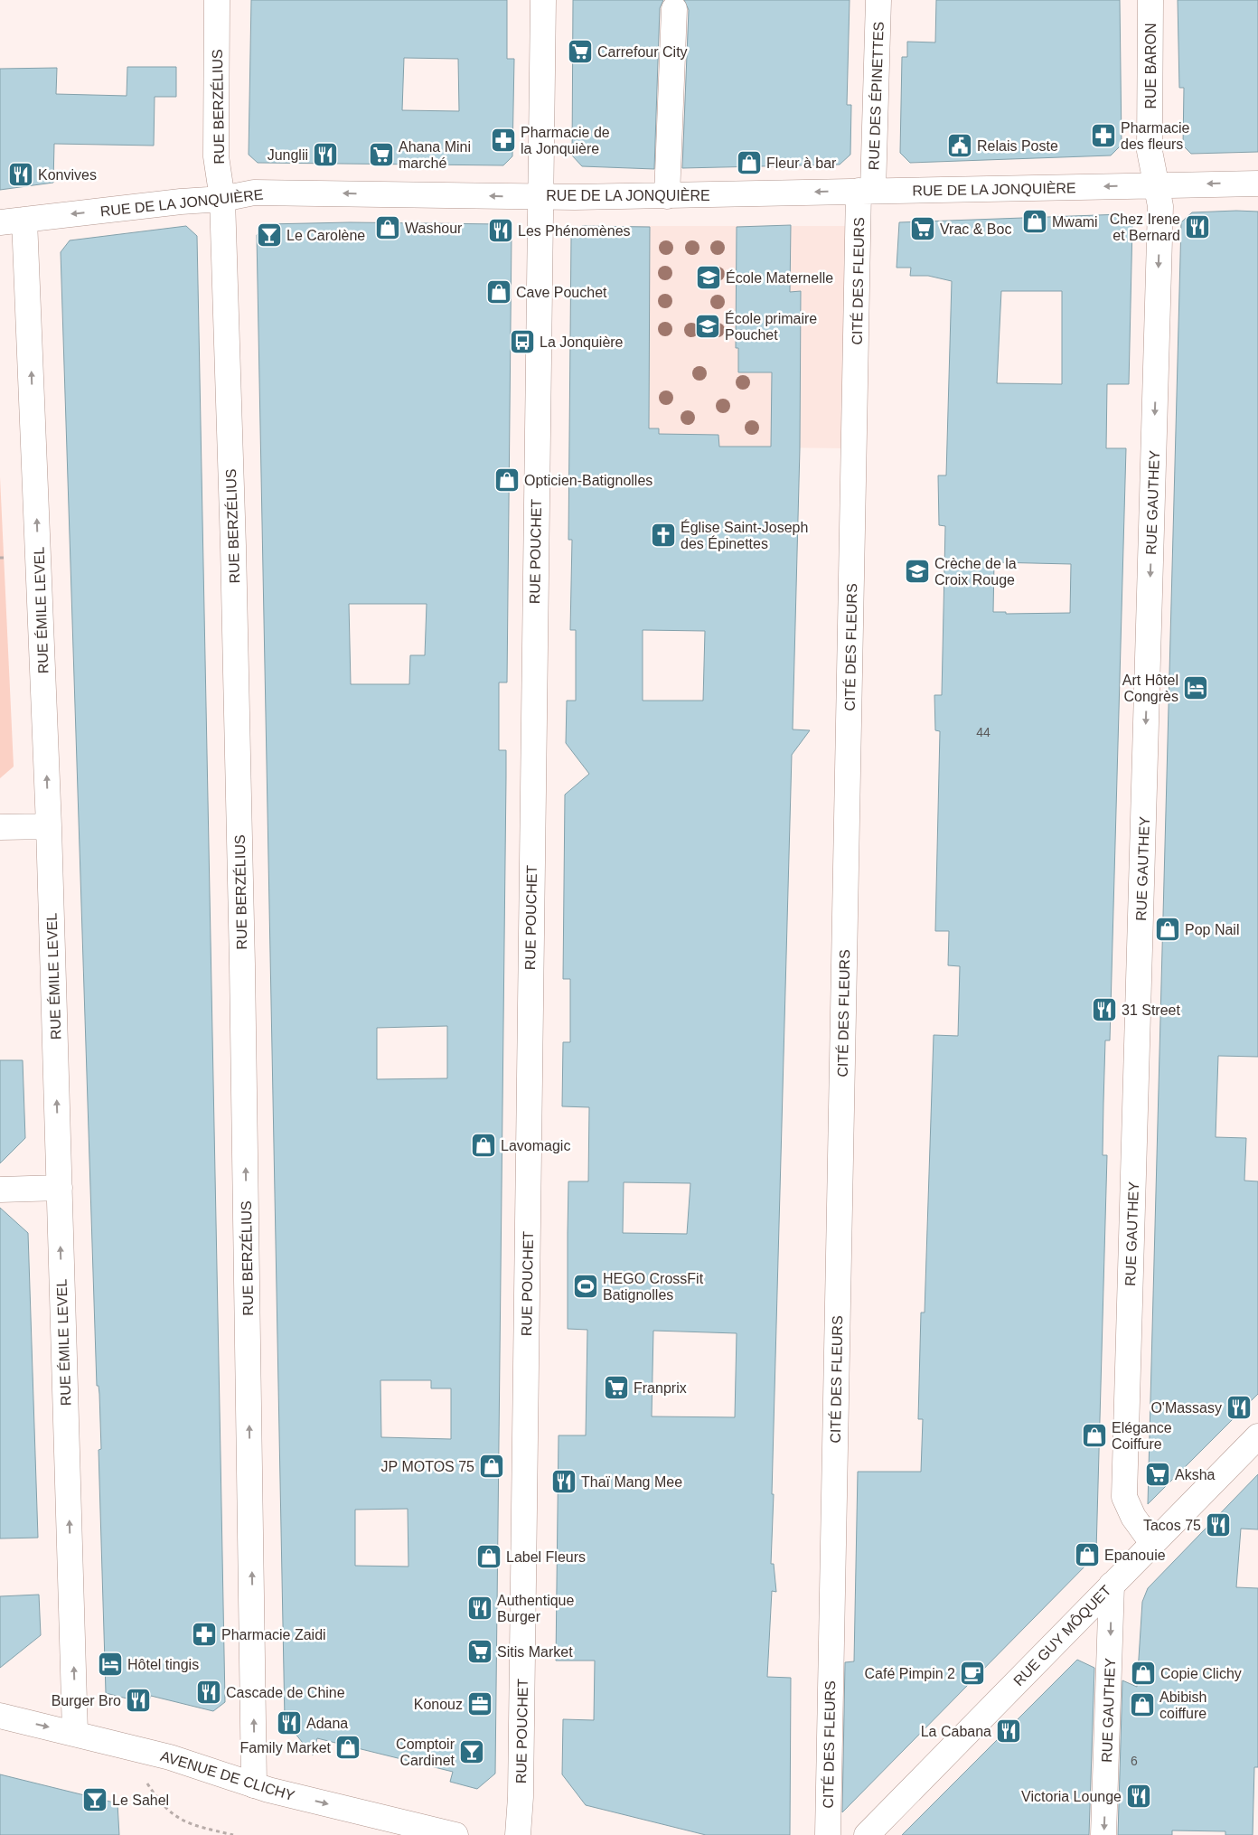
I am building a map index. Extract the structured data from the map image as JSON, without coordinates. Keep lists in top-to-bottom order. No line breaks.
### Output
{"streets":{"street":["RUE BARON","RUE DES ÉPINETTES","RUE BERZÉLIUS","RUE DE LA JONQUIÈRE","CITÉ DES FLEURS","RUE GAUTHEY","RUE POUCHET","RUE ÉMILE LEVEL","RUE GUY MÔQUET","AVENUE DE CLICHY"]},"crossings":[["RUE BARON","RUE DE LA JONQUIÈRE"],["RUE BARON","RUE GAUTHEY"],["RUE DES ÉPINETTES","RUE DE LA JONQUIÈRE"],["RUE DES ÉPINETTES","CITÉ DES FLEURS"],["RUE BERZÉLIUS","RUE DE LA JONQUIÈRE"],["RUE BERZÉLIUS","AVENUE DE CLICHY"],["RUE DE LA JONQUIÈRE","CITÉ DES FLEURS"],["RUE DE LA JONQUIÈRE","RUE GAUTHEY"],["RUE DE LA JONQUIÈRE","RUE POUCHET"],["RUE DE LA JONQUIÈRE","RUE ÉMILE LEVEL"],["RUE GAUTHEY","RUE GUY MÔQUET"],["RUE ÉMILE LEVEL","AVENUE DE CLICHY"]],"one_way":["RUE BERZÉLIUS","RUE DE LA JONQUIÈRE","RUE GAUTHEY","RUE ÉMILE LEVEL","AVENUE DE CLICHY"],"places":{"supermarket":["Carrefour City","Ahana Mini marché","Vrac & Boc","Franprix","Aksha","Sitis Market"],"pharmacy":["Pharmacie des fleurs","Pharmacie de la Jonquière","Pharmacie Zaidi"],"public building":["Relais Poste"],"restaurant":["Junglii","Konvives","Chez Irene et Bernard","Les Phénomènes","31 Street","O'Massasy","Thaï Mang Mee","Tacos 75","Authentique Burger","Cascade de Chine","Burger Bro","Adana","La Cabana","Victoria Lounge"],"shop":["Fleur à bar","Mwami","Washour","Cave Pouchet","Opticien-Batignolles","Pop Nail","Lavomagic","Elégance Coiffure","JP MOTOS 75","Epanouie","Label Fleurs","Copie Clichy","Abibish coiffure","Family Market"],"bar":["Le Carolène","Comptoir Cardinet","Le Sahel"],"school or university":["École Maternelle","École primaire Pouchet","Crèche de la Croix Rouge"],"bus stop":["La Jonquière"],"church":["Église Saint-Joseph des Épinettes"],"hotel":["Art Hôtel Congrès","Hôtel tingis"],"sports":["HEGO CrossFit Batignolles"],"cafe":["Café Pimpin 2"],"office":["Konouz"]},"house_numbers":["44","6"]}
